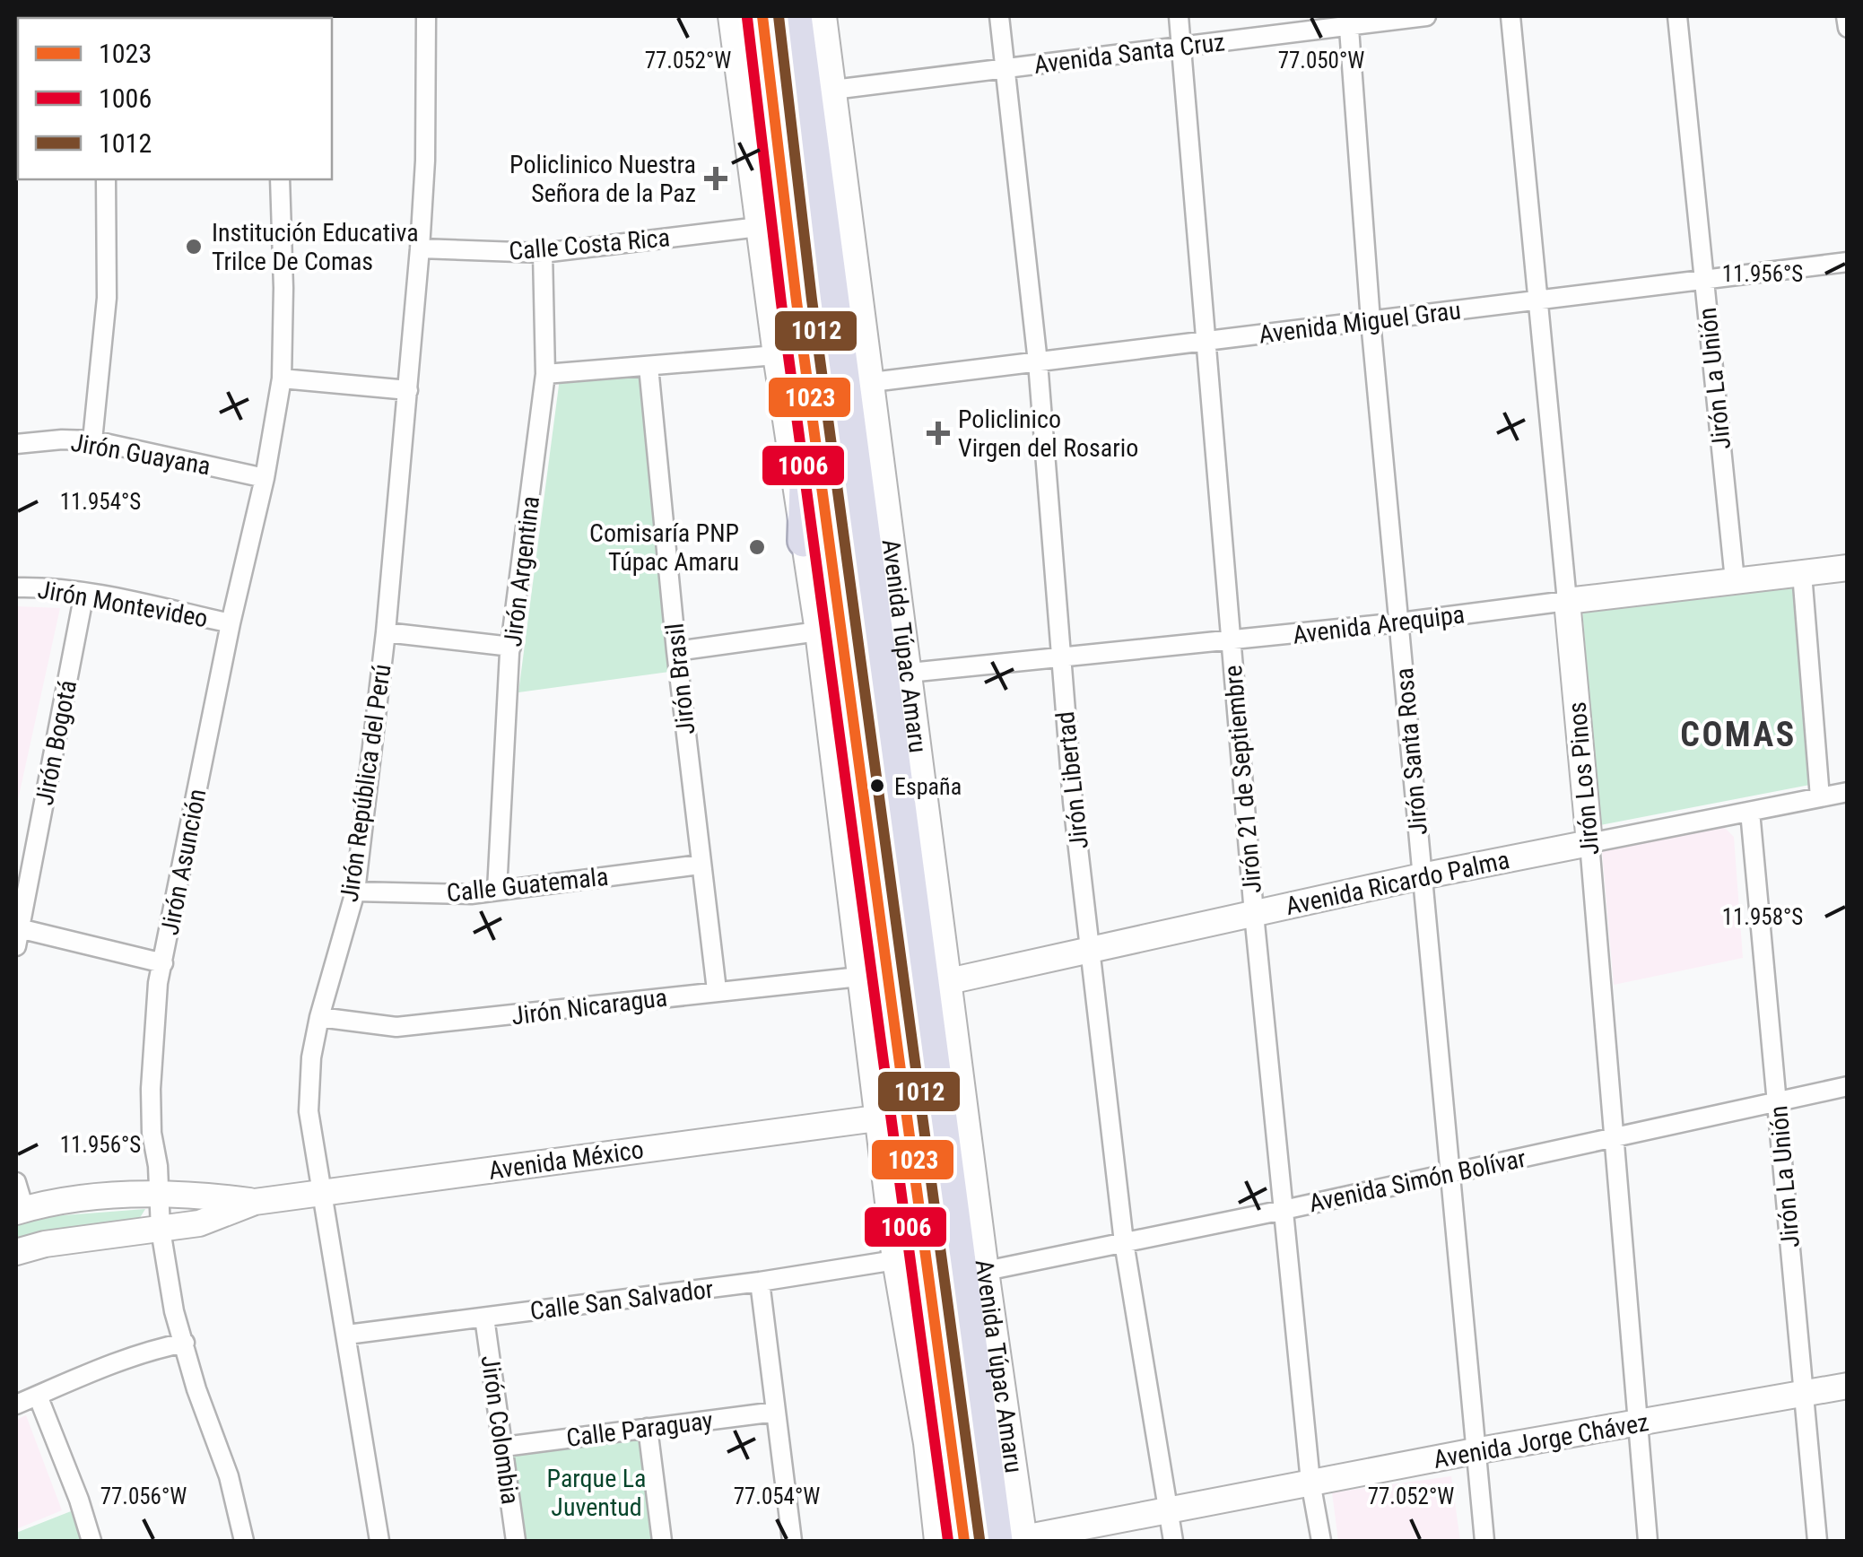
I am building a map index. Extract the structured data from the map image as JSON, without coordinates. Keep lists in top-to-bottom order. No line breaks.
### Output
{"streets":{"highway":["Avenida Túpac Amaru"],"main road":["Avenida Arequipa","Jirón Los Pinos","Avenida Ricardo Palma","Avenida México","Avenida Jorge Chávez"],"street":["Avenida Santa Cruz","Calle Costa Rica","Avenida Miguel Grau","Jirón La Unión","Jirón Guayana","Jirón Argentina","Jirón Montevideo","Jirón Brasil","Jirón Bogotá","Jirón Santa Rosa","Jirón 21 de Septiembre","Jirón Libertad","Jirón República del Perú","Jirón Asunción","Calle Guatemala","Jirón Nicaragua","Avenida Simón Bolívar","Calle San Salvador","Calle Paraguay","Jirón Colombia"]},"crossings":[["Avenida Santa Cruz","Avenida Túpac Amaru"],["Avenida Santa Cruz","Jirón Santa Rosa"],["Avenida Santa Cruz","Jirón 21 de Septiembre"],["Avenida Santa Cruz","Jirón Libertad"],["Calle Costa Rica","Jirón Argentina"],["Calle Costa Rica","Jirón República del Perú"],["Avenida Miguel Grau","Jirón La Unión"],["Avenida Miguel Grau","Avenida Túpac Amaru"],["Avenida Miguel Grau","Jirón Santa Rosa"],["Avenida Miguel Grau","Jirón Los Pinos"],["Avenida Miguel Grau","Jirón 21 de Septiembre"],["Avenida Miguel Grau","Jirón Libertad"],["Jirón La Unión","Avenida Arequipa"],["Jirón La Unión","Avenida Ricardo Palma"],["Jirón La Unión","Avenida Simón Bolívar"],["Jirón La Unión","Avenida Jorge Chávez"],["Jirón Guayana","Jirón Asunción"],["Jirón Argentina","Calle Guatemala"],["Jirón Montevideo","Jirón Bogotá"],["Jirón Montevideo","Jirón Asunción"],["Avenida Arequipa","Avenida Túpac Amaru"],["Avenida Arequipa","Jirón Santa Rosa"],["Avenida Arequipa","Jirón Los Pinos"],["Avenida Arequipa","Jirón 21 de Septiembre"],["Avenida Arequipa","Jirón Libertad"],["Avenida Túpac Amaru","Avenida Ricardo Palma"],["Avenida Túpac Amaru","Avenida Simón Bolívar"],["Avenida Túpac Amaru","Avenida Jorge Chávez"],["Jirón Brasil","Calle Guatemala"],["Jirón Brasil","Jirón Nicaragua"],["Jirón Santa Rosa","Avenida Ricardo Palma"],["Jirón Santa Rosa","Avenida Simón Bolívar"],["Jirón Santa Rosa","Avenida Jorge Chávez"],["Jirón Los Pinos","Avenida Ricardo Palma"],["Jirón Los Pinos","Avenida Simón Bolívar"],["Jirón Los Pinos","Avenida Jorge Chávez"],["Jirón 21 de Septiembre","Avenida Ricardo Palma"],["Jirón 21 de Septiembre","Avenida Simón Bolívar"],["Jirón 21 de Septiembre","Avenida Jorge Chávez"],["Jirón Libertad","Avenida Ricardo Palma"],["Jirón Libertad","Avenida Simón Bolívar"],["Jirón Libertad","Avenida Jorge Chávez"],["Jirón República del Perú","Calle Guatemala"],["Jirón República del Perú","Jirón Nicaragua"],["Jirón República del Perú","Avenida México"],["Jirón República del Perú","Calle San Salvador"],["Jirón Asunción","Avenida México"],["Calle San Salvador","Jirón Colombia"],["Calle Paraguay","Jirón Colombia"]],"districts":["COMAS"],"parks":["Parque La Juventud"],"places":{"health":["Policlinico Nuestra Señora de la Paz","Policlinico Virgen del Rosario"],"other":["Institución Educativa Trilce De Comas","Comisaría PNP Túpac Amaru","España"]},"lines":["transit line 1023","transit line 1012","transit line 1006"],"legend":["1023","1006","1012"],"coordinates":["77.052°W","77.050°W","11.956°S","11.954°S","11.958°S","77.056°W","77.054°W"]}
